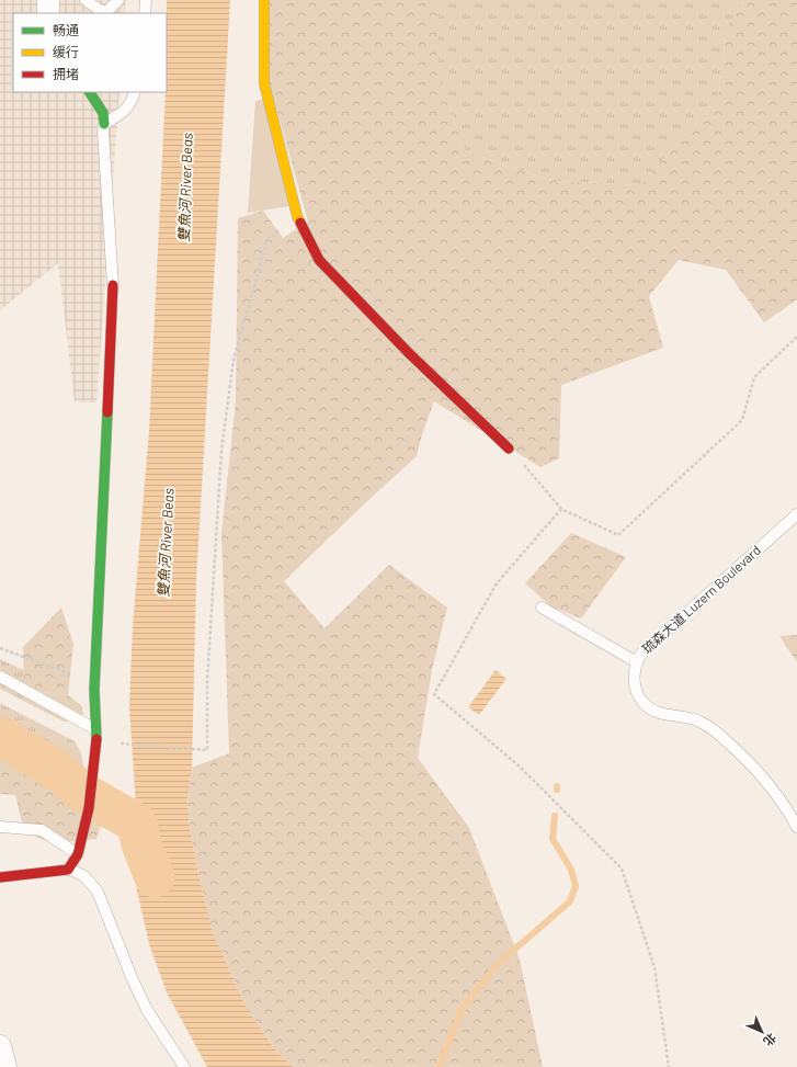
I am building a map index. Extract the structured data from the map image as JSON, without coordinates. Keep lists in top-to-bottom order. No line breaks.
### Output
{"streets":{"lane":["琉森大道 Luzern Boulevard"]},"water":["雙魚河 River Beas"],"legend":["畅通","缓行","拥堵"],"north":"bottom right"}
